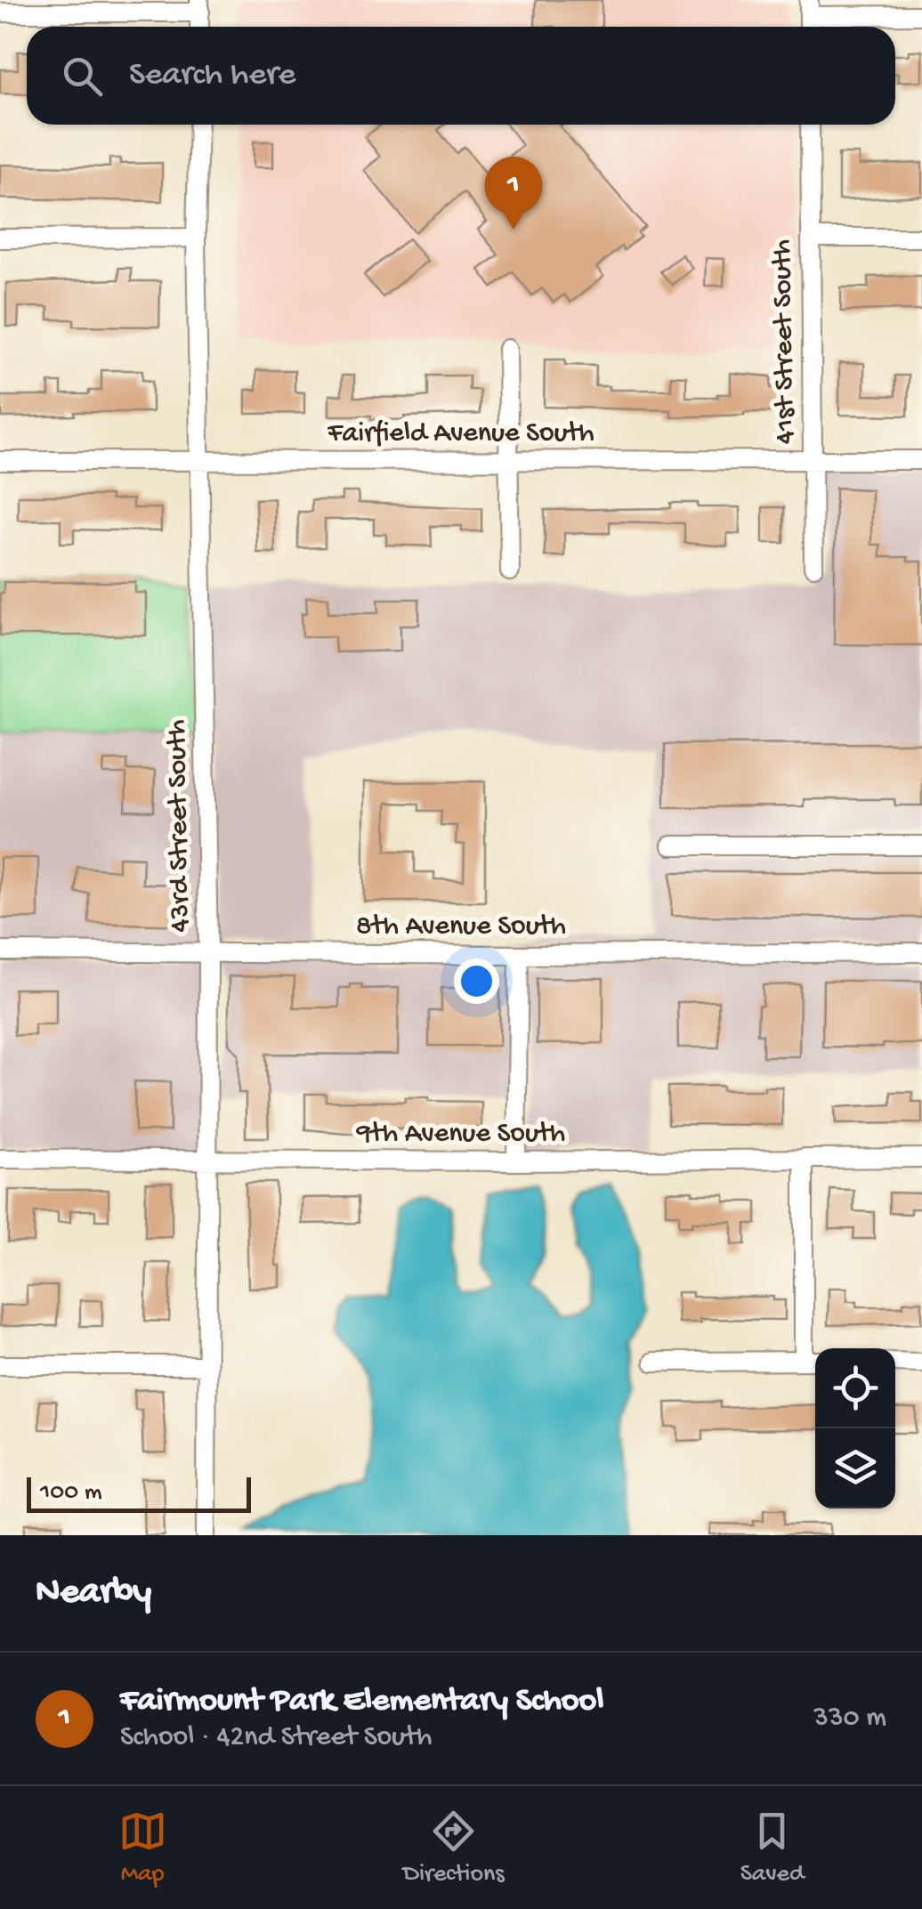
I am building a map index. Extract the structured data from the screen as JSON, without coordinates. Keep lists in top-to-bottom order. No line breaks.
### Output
{"streets":{"street":["41st Street South","Fairfield Avenue South","43rd Street South","8th Avenue South","9th Avenue South"]},"crossings":[["41st Street South","Fairfield Avenue South"],["Fairfield Avenue South","43rd Street South"],["43rd Street South","8th Avenue South"],["43rd Street South","9th Avenue South"]],"scale_bar":"100 m","page":{"search":"Search here","pins":"1","scale":"100 m","heading":"Nearby","list":[{"mark":"1","name":"Fairmount Park Elementary School","note":"School · 42nd Street South","value":"330 m"}],"nav":["Map","Directions","Saved"]}}
